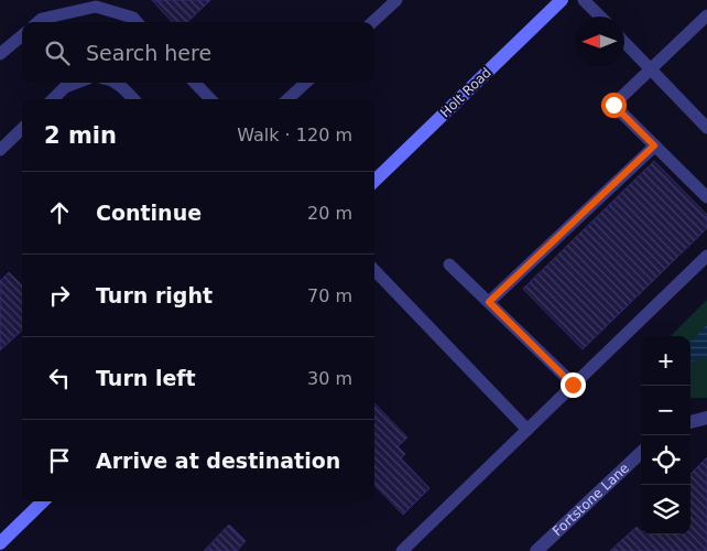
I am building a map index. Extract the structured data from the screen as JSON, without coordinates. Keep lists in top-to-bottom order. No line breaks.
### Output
{"streets":{"main road":["Holt Road"],"street":["Fortstone Lane"]},"north":"left","page":{"search":"Search here","heading":["2 min","Walk · 120 m"],"list":[["Continue","20 m"],["Turn right","70 m"],["Turn left","30 m"],"Arrive at destination"],"map_buttons":["+","−"]}}
